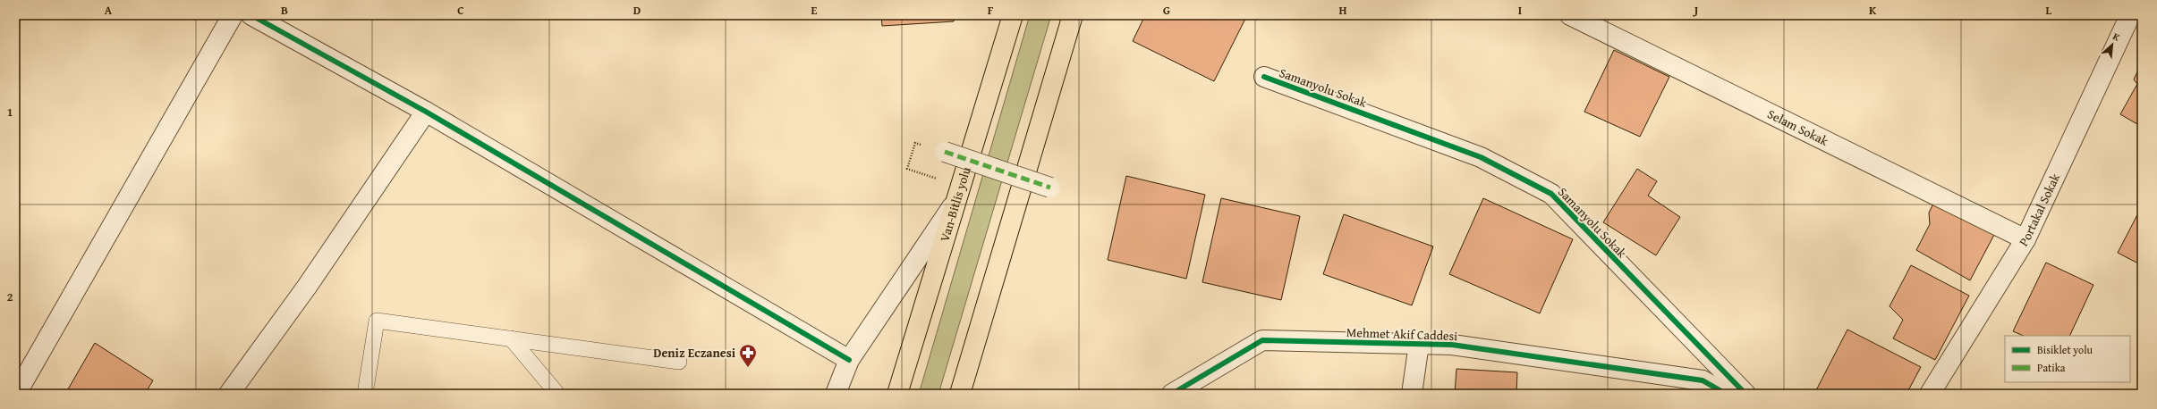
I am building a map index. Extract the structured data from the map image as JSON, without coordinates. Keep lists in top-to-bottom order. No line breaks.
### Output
{"streets":{"highway":["Van-Bitlis yolu"],"street":["Samanyolu Sokak","Selam Sokak","Portakal Sokak","Mehmet Akif Caddesi"]},"crossings":[["Selam Sokak","Portakal Sokak"]],"places":{"pharmacy":["Deniz Eczanesi"]},"legend":["Bisiklet yolu","Patika"],"north":"top right","grid":{"columns":["A","B","C","D","E","F","G","H","I","J","K","L"],"rows":["1","2"]}}
